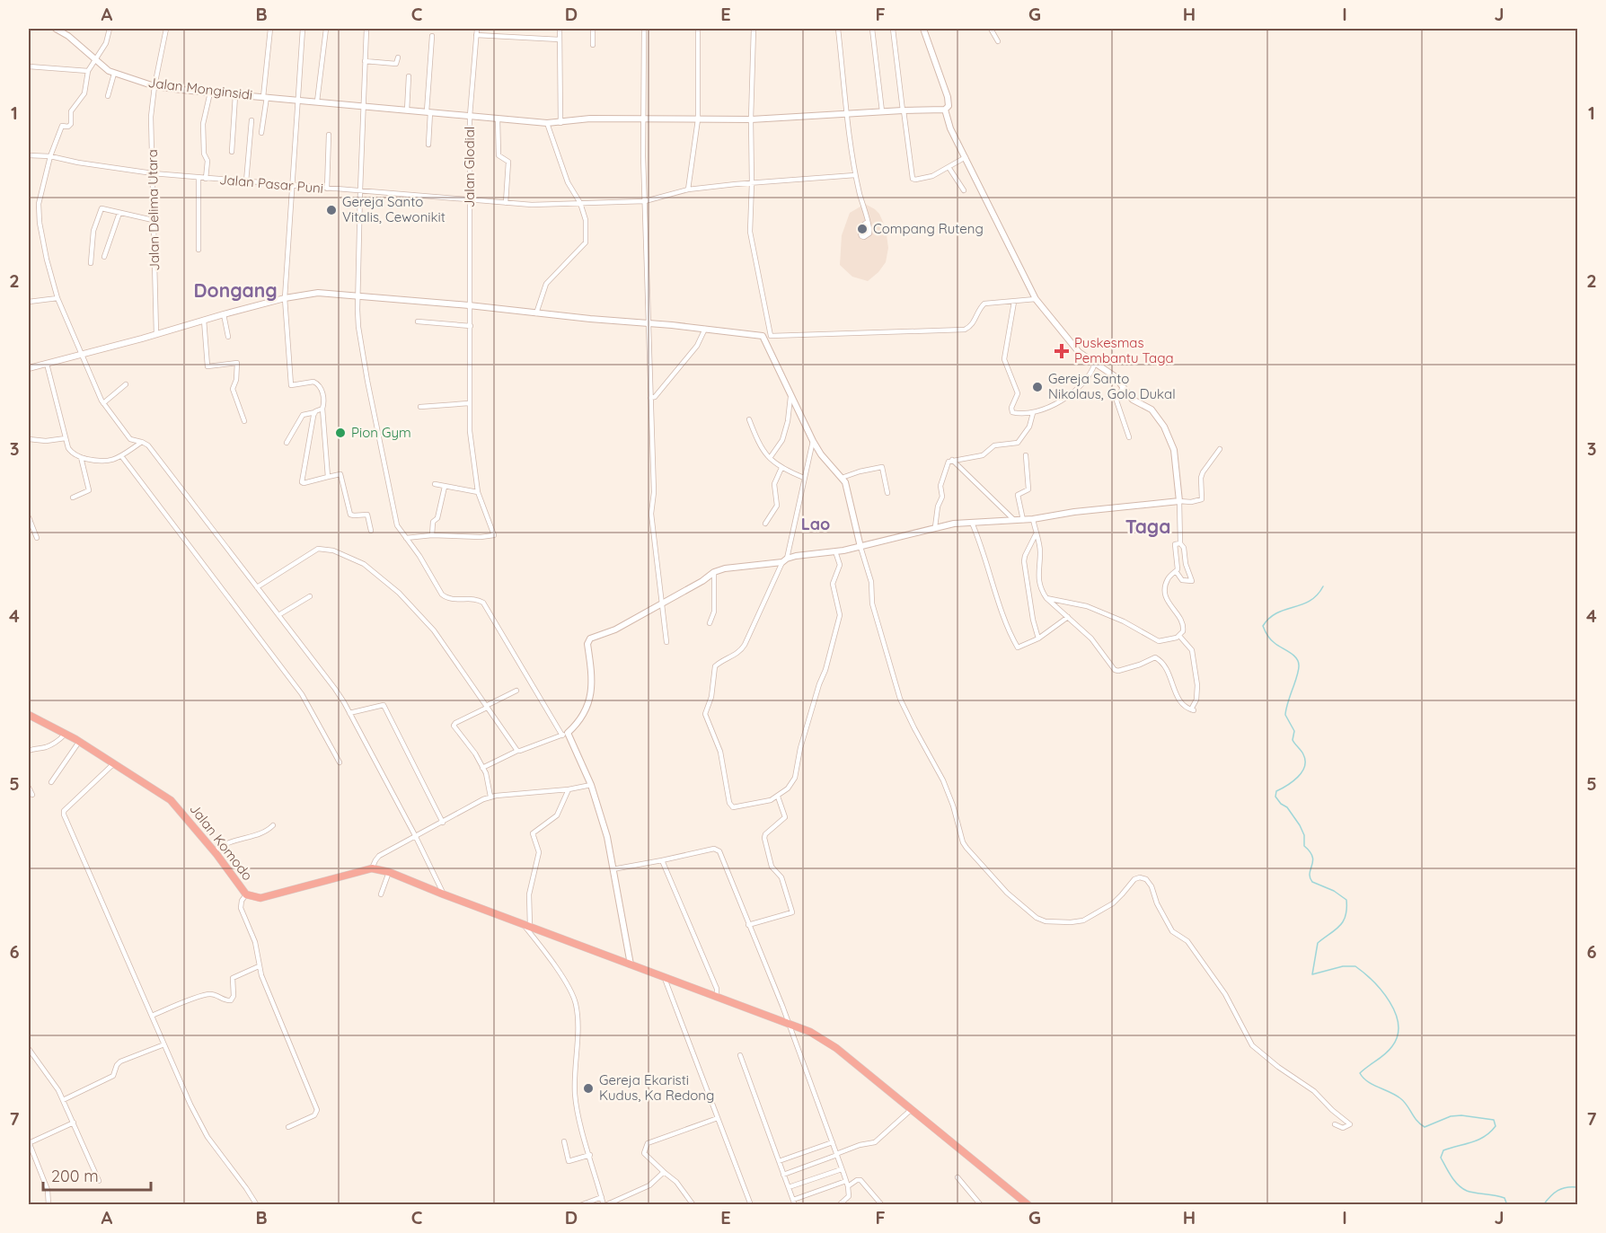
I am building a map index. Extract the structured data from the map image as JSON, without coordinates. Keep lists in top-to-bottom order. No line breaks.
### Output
{"streets":{"highway":["Jalan Komodo"],"street":["Jalan Monginsidi","Jalan Glodial","Jalan Pasar Puni","Jalan Delima Utara"]},"crossings":[["Jalan Monginsidi","Jalan Glodial"],["Jalan Monginsidi","Jalan Delima Utara"],["Jalan Glodial","Jalan Pasar Puni"],["Jalan Pasar Puni","Jalan Delima Utara"]],"districts":["Dongang","Lao","Taga"],"places":{"other":["Gereja Santo Vitalis, Cewonikit","Compang Ruteng","Gereja Santo Nikolaus, Golo Dukal","Pion Gym","Gereja Ekaristi Kudus, Ka Redong"],"health":["Puskesmas Pembantu Taga"]},"scale_bar":"200 m","grid":{"columns":["A","B","C","D","E","F","G","H","I","J"],"rows":["1","2","3","4","5","6","7"]}}
